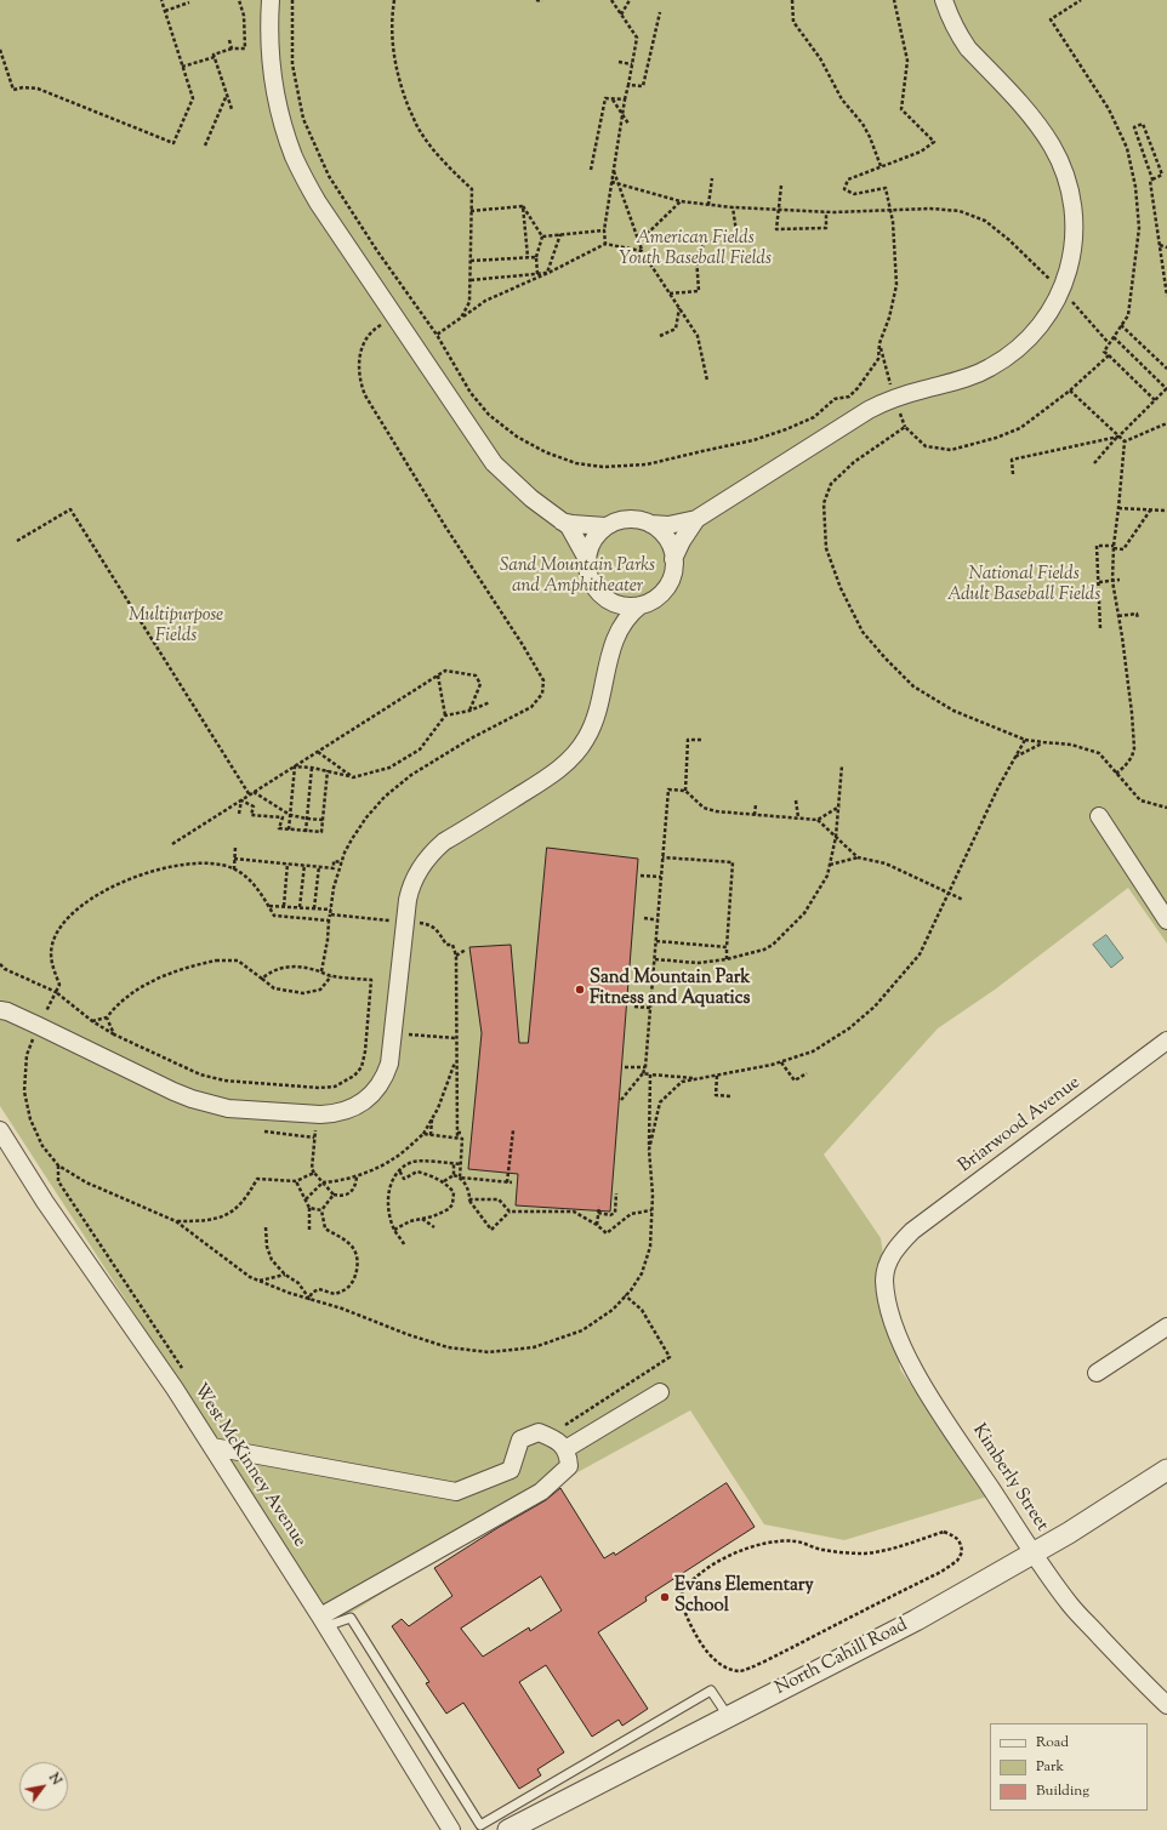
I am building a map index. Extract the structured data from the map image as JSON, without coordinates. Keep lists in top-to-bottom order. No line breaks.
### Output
{"streets":{"street":["Briarwood Avenue","West McKinney Avenue","Kimberly Street","North Cahill Road"]},"crossings":[["Briarwood Avenue","Kimberly Street"],["Kimberly Street","North Cahill Road"]],"parks":["American Fields Youth Baseball Fields","Sand Mountain Parks and Amphitheater","National Fields Adult Baseball Fields","Multipurpose Fields"],"places":["Sand Mountain Park Fitness and Aquatics","Evans Elementary School"],"legend":["Road","Park","Building"],"north":"top right"}
